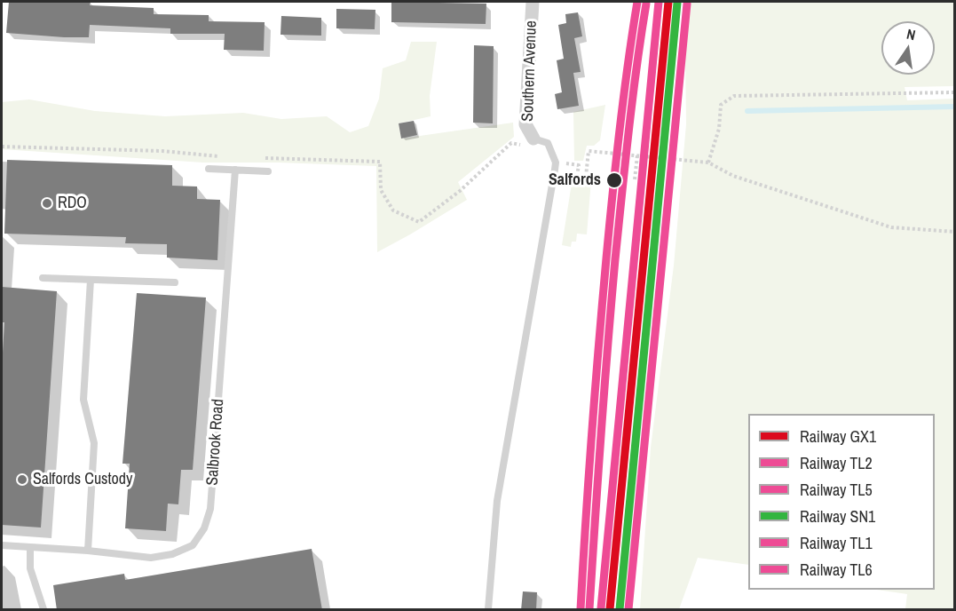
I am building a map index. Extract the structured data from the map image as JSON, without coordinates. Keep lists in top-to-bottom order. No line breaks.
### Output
{"streets":{"street":["Southern Avenue"],"lane":["Salbrook Road"]},"places":["Salfords","RDO","Salfords Custody"],"lines":["rail line GX1","rail line TL2","rail line TL1","rail line SN1","rail line TL5","rail line TL6"],"legend":["Railway GX1","Railway TL2","Railway TL5","Railway SN1","Railway TL1","Railway TL6"],"north":"top"}
